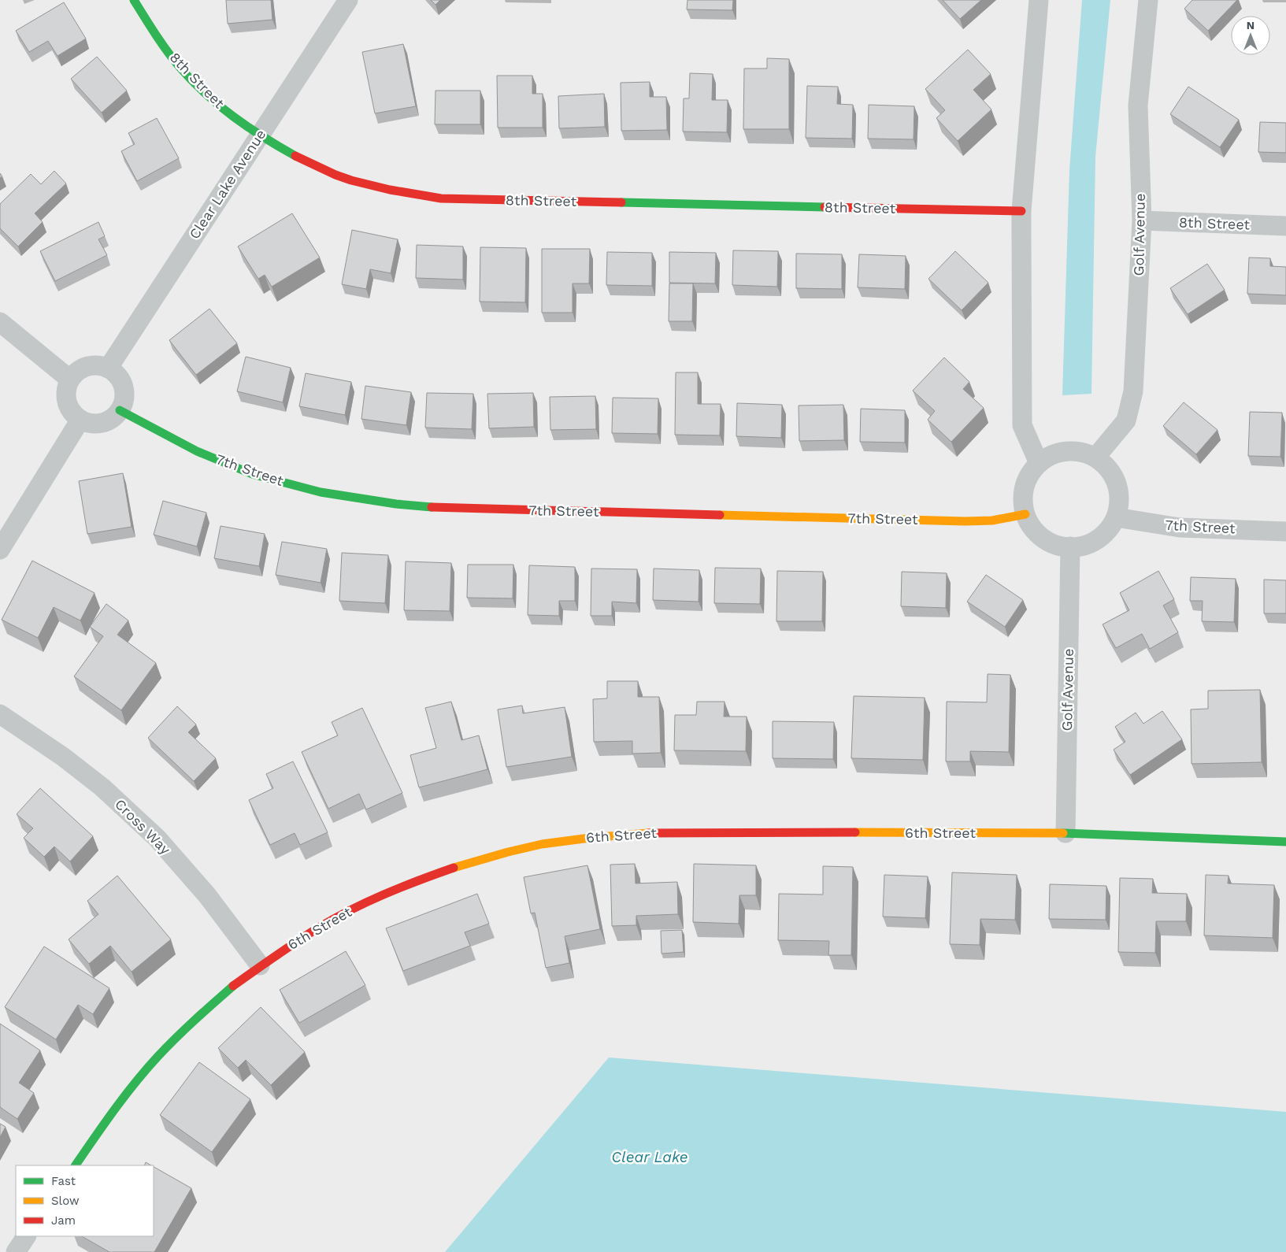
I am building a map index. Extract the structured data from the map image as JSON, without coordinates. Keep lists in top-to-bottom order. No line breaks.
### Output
{"streets":{"street":["8th Street","Clear Lake Avenue","Golf Avenue","7th Street","Cross Way","6th Street"]},"crossings":[["8th Street","Clear Lake Avenue"],["8th Street","Golf Avenue"],["Clear Lake Avenue","7th Street"],["Golf Avenue","7th Street"],["Golf Avenue","6th Street"],["Cross Way","6th Street"]],"water":["Clear Lake"],"legend":["Fast","Slow","Jam"],"north":"top"}
